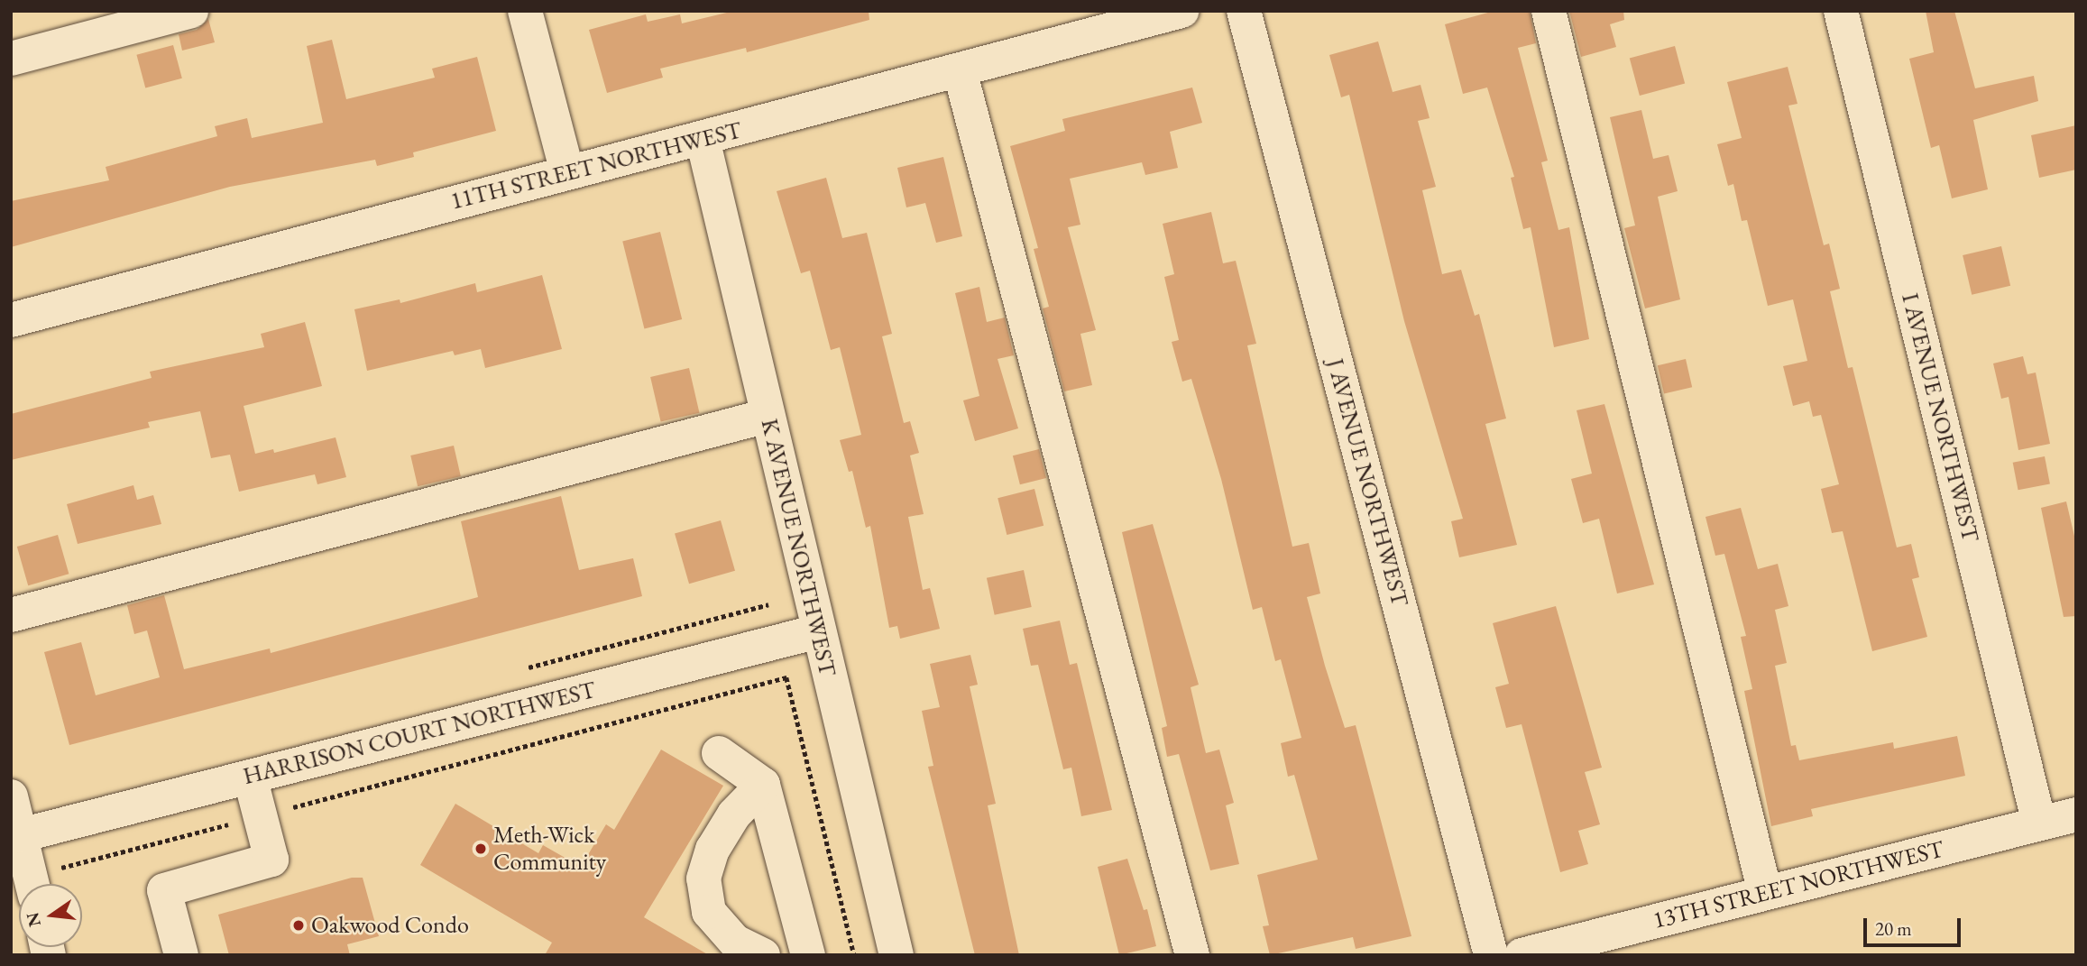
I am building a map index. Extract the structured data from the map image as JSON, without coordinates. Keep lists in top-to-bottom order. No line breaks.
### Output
{"streets":{"street":["11TH STREET NORTHWEST","I AVENUE NORTHWEST","J AVENUE NORTHWEST","K AVENUE NORTHWEST","HARRISON COURT NORTHWEST","13TH STREET NORTHWEST"]},"crossings":[["11TH STREET NORTHWEST","K AVENUE NORTHWEST"],["I AVENUE NORTHWEST","13TH STREET NORTHWEST"],["K AVENUE NORTHWEST","HARRISON COURT NORTHWEST"]],"places":["Meth-Wick Community","Oakwood Condo"],"scale_bar":"20 m","north":"left"}
